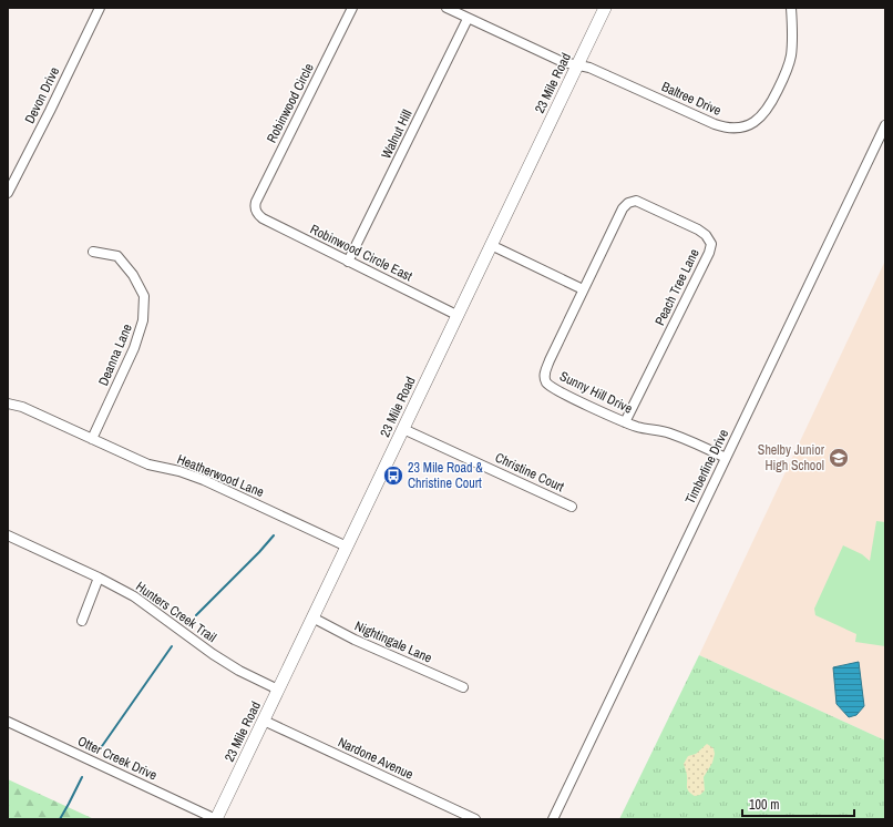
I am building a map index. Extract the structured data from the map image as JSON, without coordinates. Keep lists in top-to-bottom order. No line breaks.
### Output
{"streets":{"main road":["23 Mile Road"],"street":["Devon Drive","Baltree Drive","Robinwood Circle","Walnut Hill","Robinwood Circle East","Peach Tree Lane","Deanna Lane","Sunny Hill Drive","Timberline Drive","Christine Court","Heatherwood Lane","Hunters Creek Trail","Nightingale Lane","Otter Creek Drive","Nardone Avenue"]},"crossings":[["23 Mile Road","Baltree Drive"],["23 Mile Road","Robinwood Circle East"],["23 Mile Road","Christine Court"],["23 Mile Road","Heatherwood Lane"],["23 Mile Road","Hunters Creek Trail"],["23 Mile Road","Nightingale Lane"],["23 Mile Road","Otter Creek Drive"],["23 Mile Road","Nardone Avenue"],["Baltree Drive","Walnut Hill"],["Robinwood Circle","Robinwood Circle East"],["Walnut Hill","Robinwood Circle East"],["Peach Tree Lane","Sunny Hill Drive"],["Deanna Lane","Heatherwood Lane"],["Sunny Hill Drive","Timberline Drive"]],"places":{"school or university":["Shelby Junior High School"],"bus stop":["23 Mile Road & Christine Court"]},"scale_bar":"100 m"}
